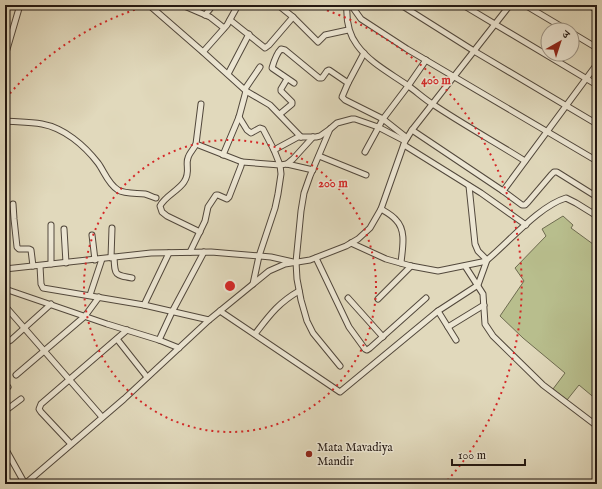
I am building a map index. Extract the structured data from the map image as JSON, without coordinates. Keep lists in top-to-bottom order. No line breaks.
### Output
{"places":["Mata Mavadiya Mandir"],"scale_bar":"100 m","north":"top right","rings":["400 m","200 m"]}
